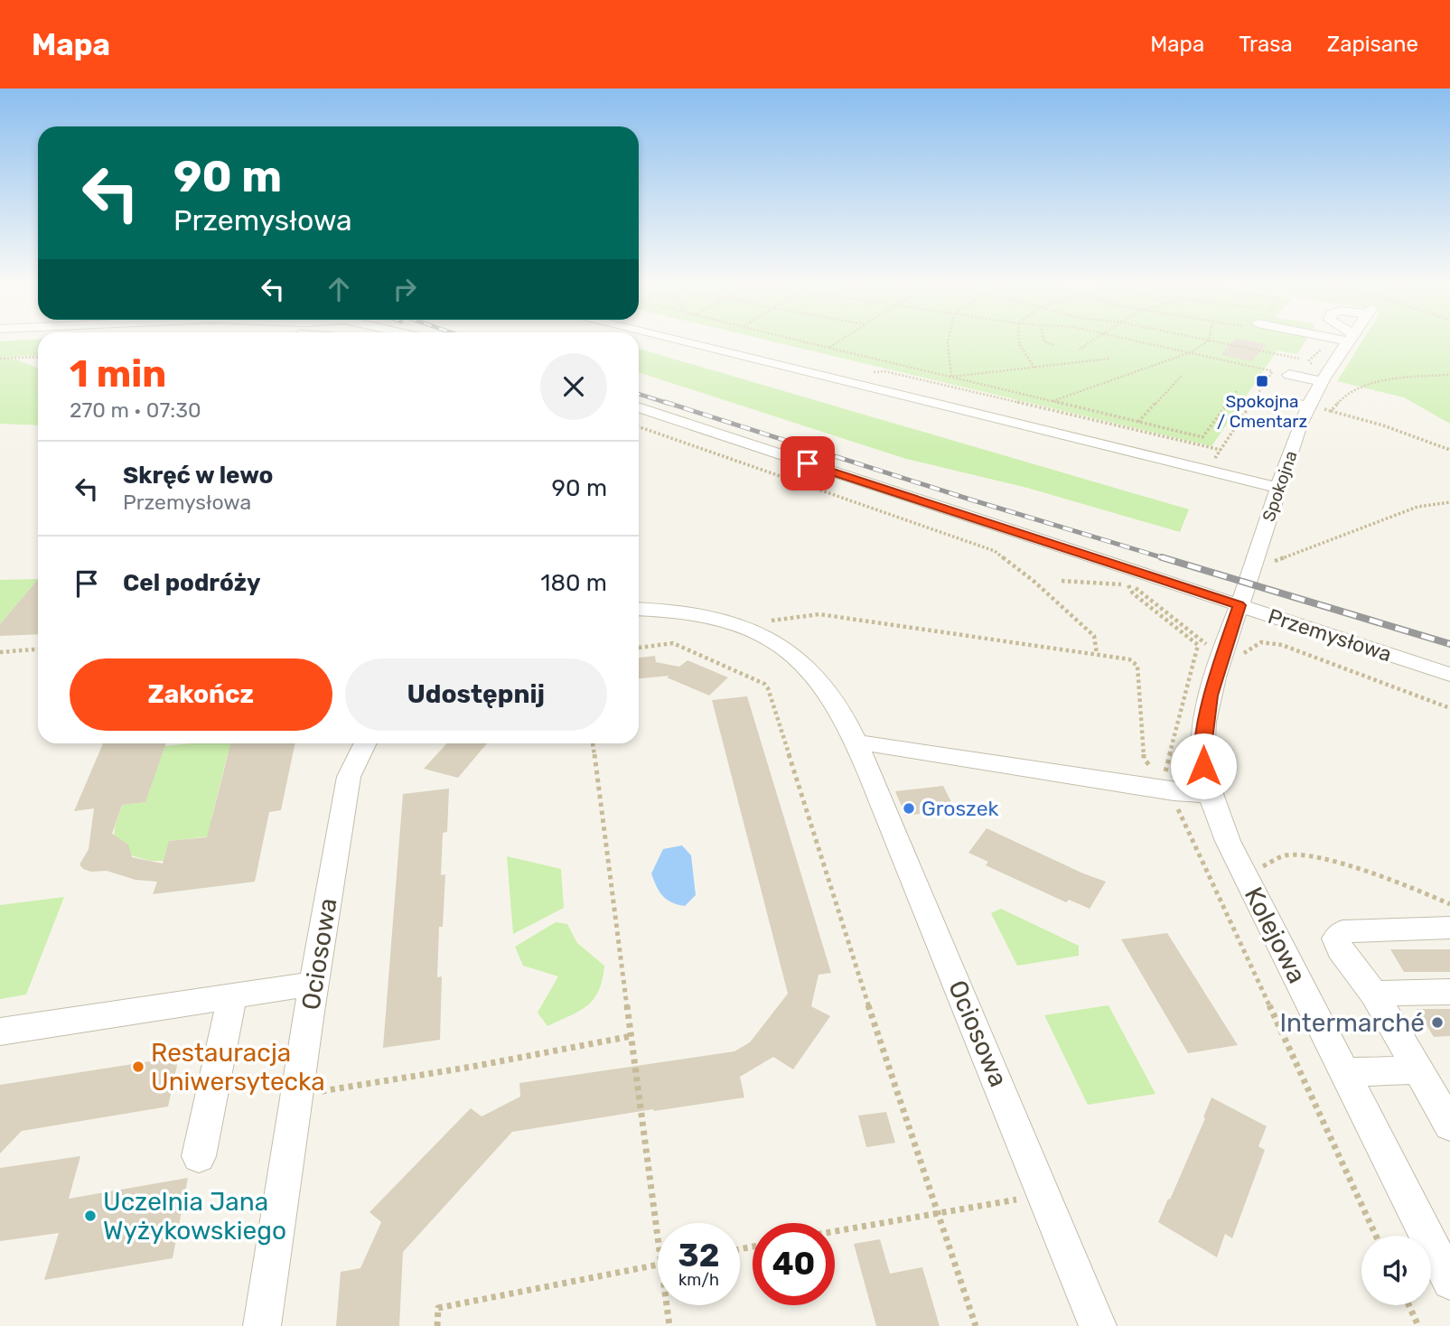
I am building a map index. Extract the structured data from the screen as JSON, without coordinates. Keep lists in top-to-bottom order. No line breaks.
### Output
{"streets":{"street":["Spokojna","Przemysłowa","Kolejowa","Ociosowa"]},"crossings":[["Spokojna","Przemysłowa"],["Spokojna","Kolejowa"],["Przemysłowa","Kolejowa"]],"places":{"transit":["Spokojna / Cmentarz"],"other":["Groszek","Intermarché","Restauracja Uniwersytecka","Uczelnia Jana Wyżykowskiego"]},"page":{"header":"Mapa","nav":["Mapa","Trasa","Zapisane"],"turn":["90 m","Przemysłowa"],"heading":["1 min","270 m · 07:30"],"list":[{"name":"Skręć w lewo","note":"Przemysłowa","value":"90 m"},{"name":"Cel podróży","value":"180 m"}],"buttons":["Zakończ","Udostępnij"],"speed":"32 km/h","limit":"40"}}
